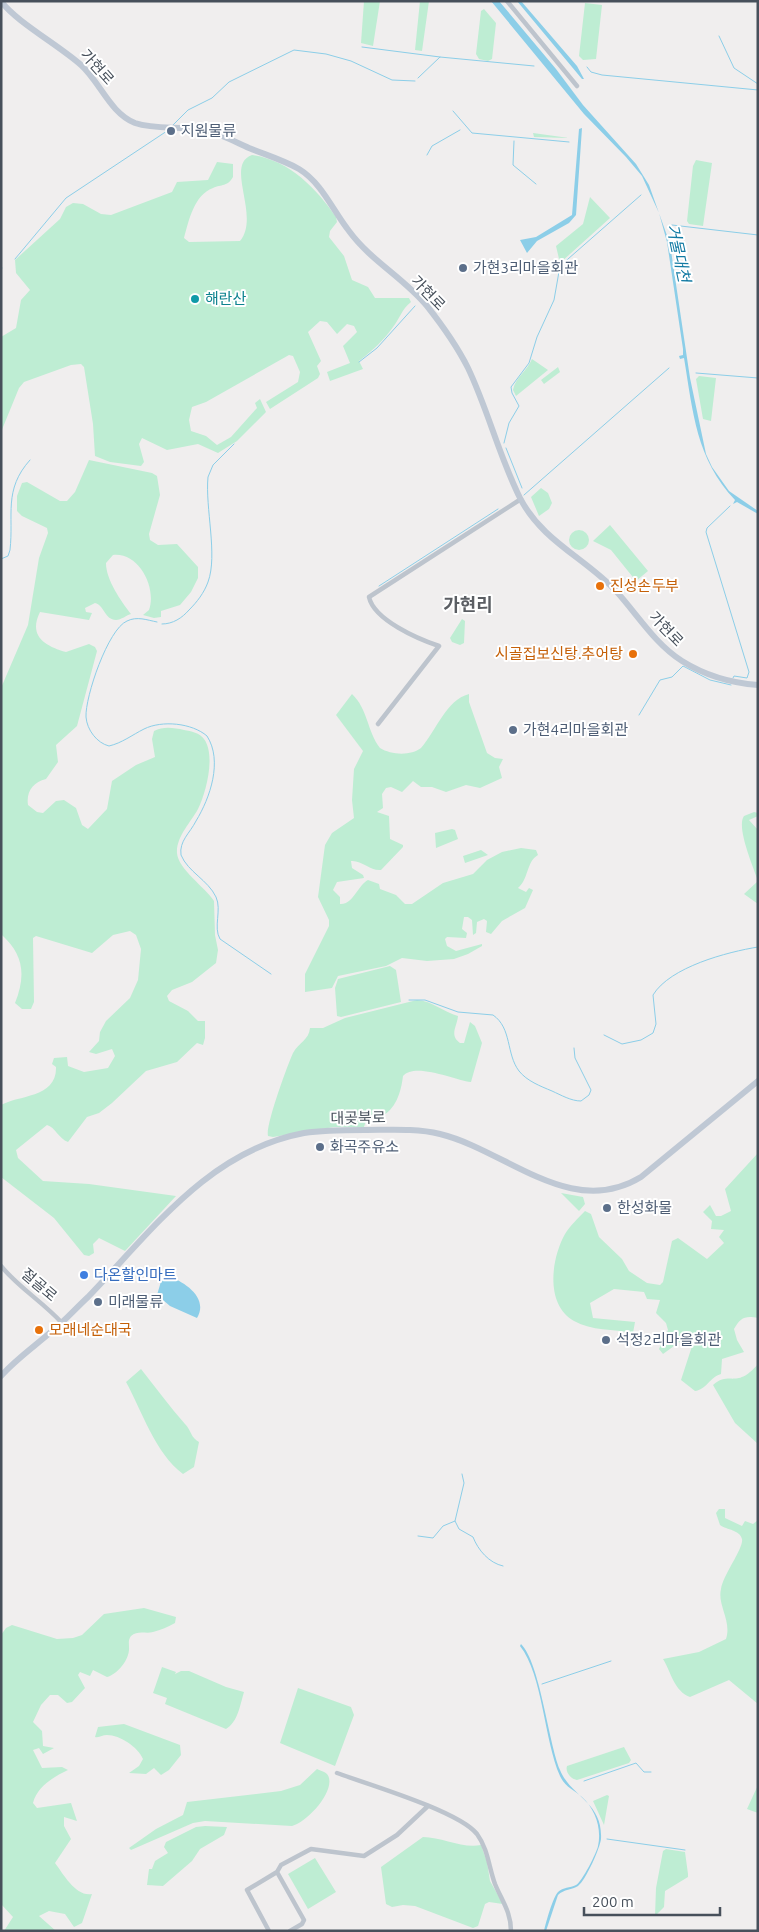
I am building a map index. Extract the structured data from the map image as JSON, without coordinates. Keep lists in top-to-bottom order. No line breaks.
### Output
{"streets":{"street":["가현로","대곶북로","절골로"]},"crossings":[["대곶북로","절골로"]],"districts":["가현리"],"water":["거물대천"],"places":["지원물류","가현3리마을회관","해란산","진성손두부","시골집보신탕.추어탕","가현4리마을회관","화곡주유소","한성화물","다온할인마트","미래물류","모래네순대국","석정2리마을회관"],"scale_bar":"200 m"}
